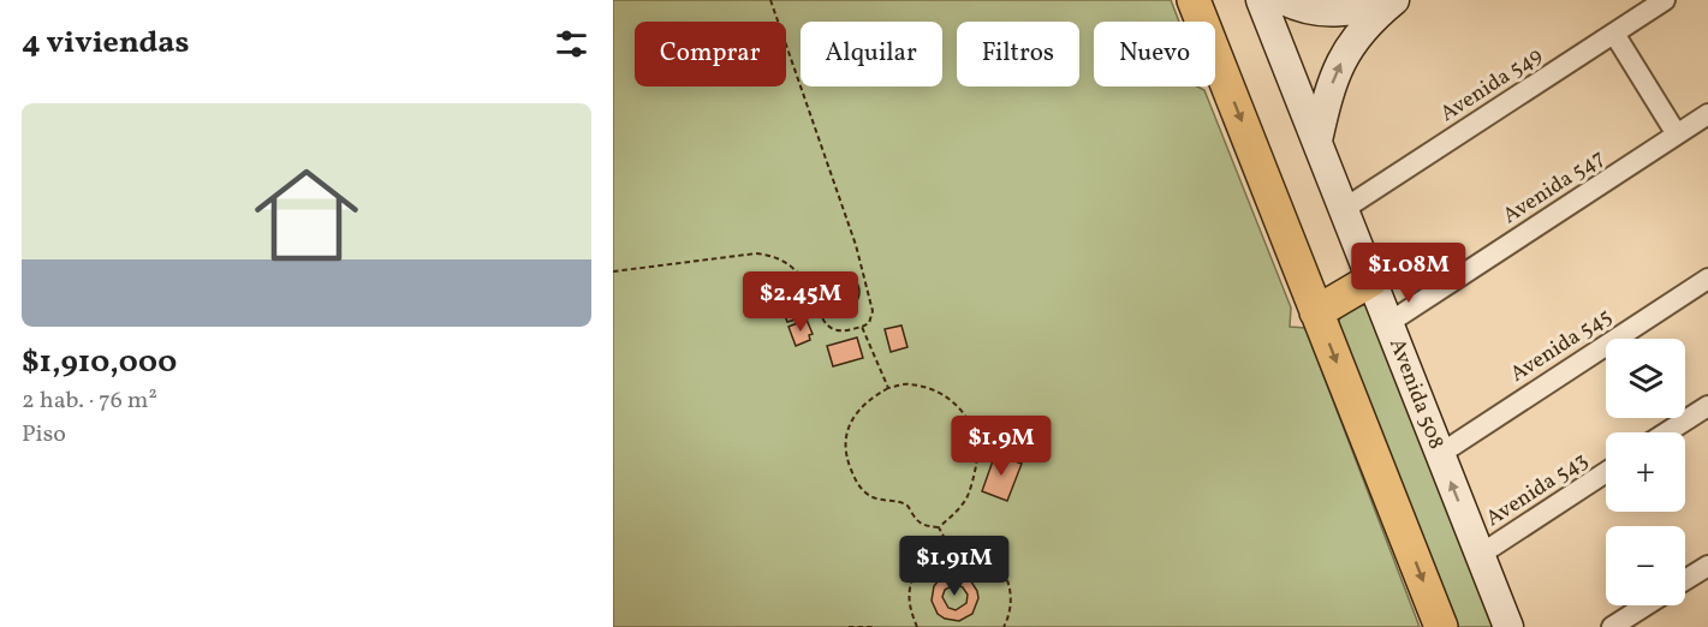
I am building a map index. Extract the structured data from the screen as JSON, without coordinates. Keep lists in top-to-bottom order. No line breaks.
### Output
{"streets":{"street":["Avenida 549","Avenida 547","Avenida 545","Avenida 508","Avenida 543"]},"crossings":[["Avenida 549","Avenida 508"],["Avenida 547","Avenida 508"],["Avenida 545","Avenida 508"],["Avenida 508","Avenida 543"]],"page":{"heading":"4 viviendas","chip":["Comprar","Alquilar","Filtros","Nuevo"],"list":[{"name":"$1,910,000","note":"2 hab. · 76 m² · Piso"}],"price":["$1.08M","$2.45M","$1.9M","$1.91M"],"map_buttons":["+","−"]}}
